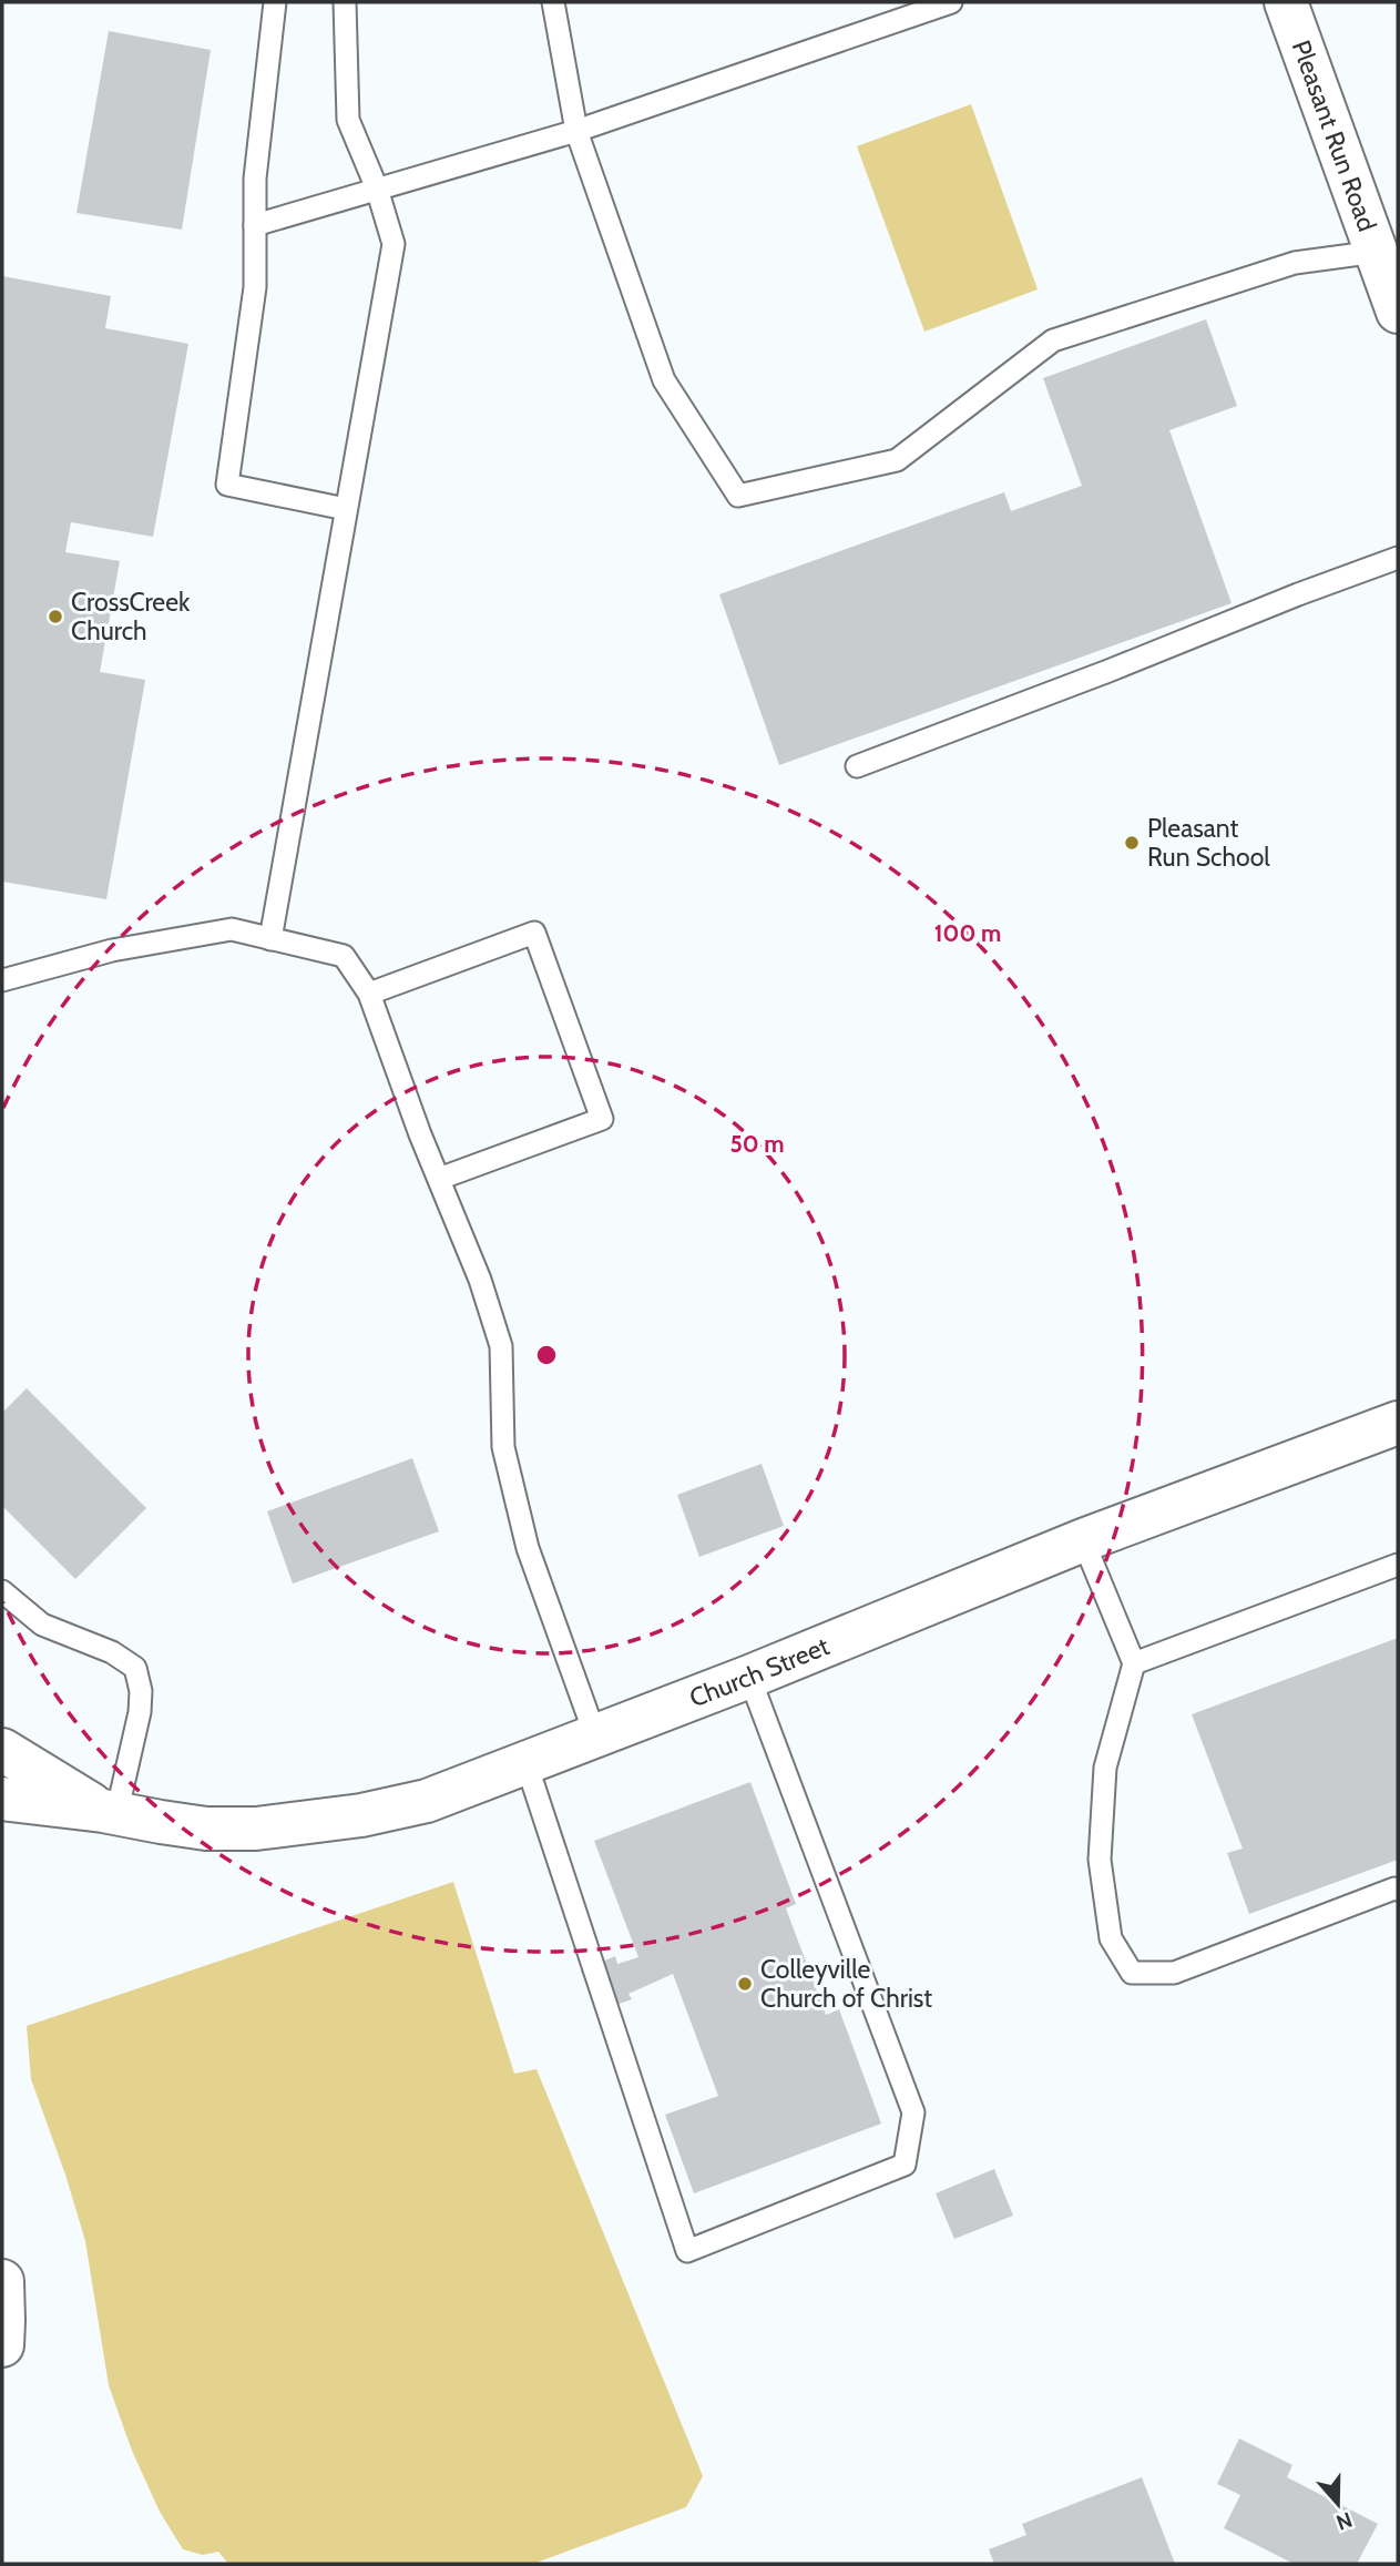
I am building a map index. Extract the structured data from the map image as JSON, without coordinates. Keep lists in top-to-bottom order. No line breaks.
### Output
{"streets":{"street":["Pleasant Run Road","Church Street"]},"places":["CrossCreek Church","Pleasant Run School","Colleyville Church of Christ"],"north":"bottom","rings":["100 m","50 m"]}
